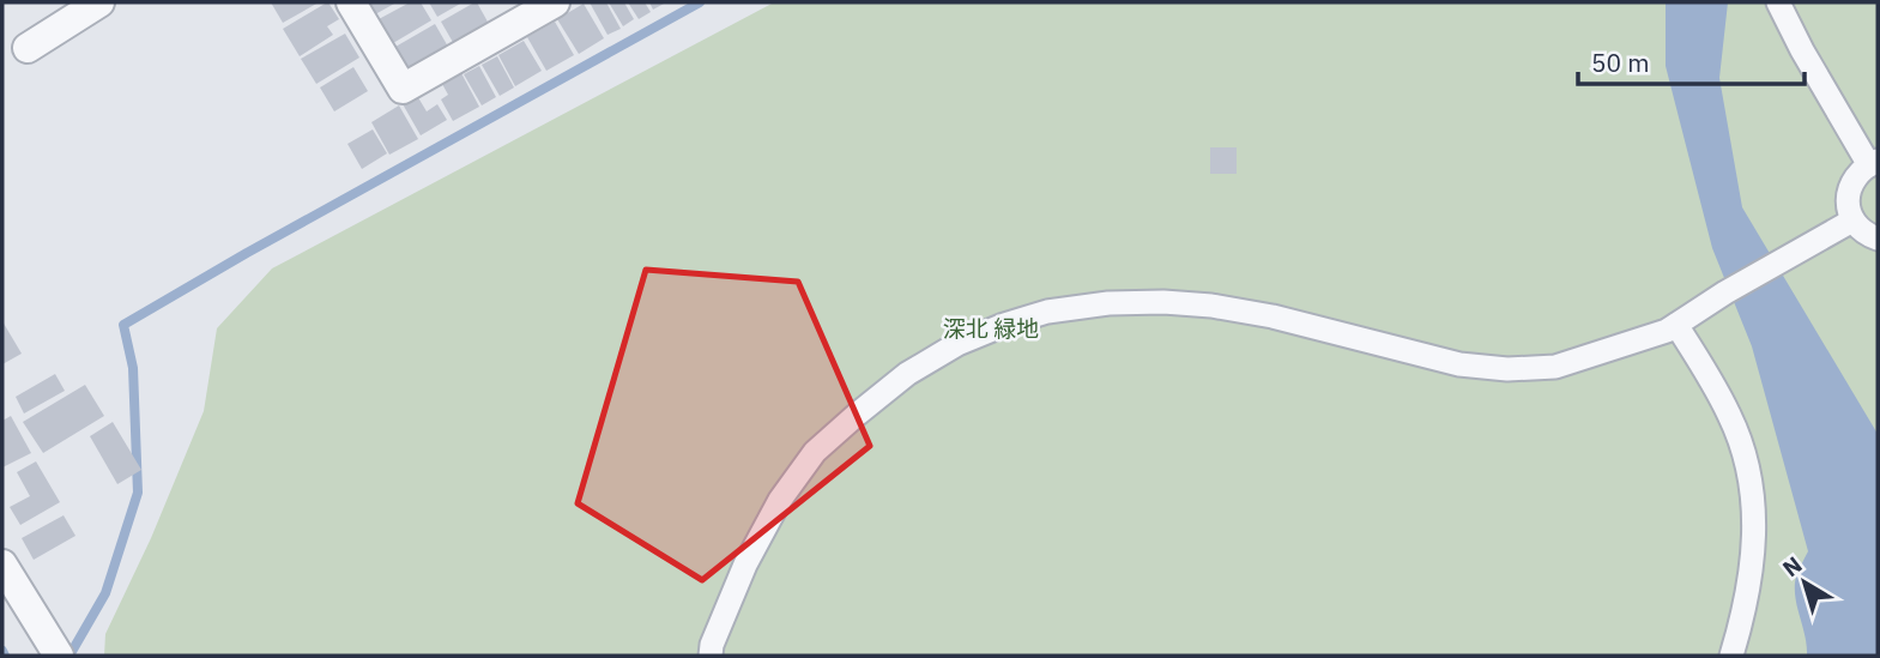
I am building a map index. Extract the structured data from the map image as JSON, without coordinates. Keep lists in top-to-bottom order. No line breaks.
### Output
{"parks":["深北 緑地"],"scale_bar":"50 m","north":"top left"}
